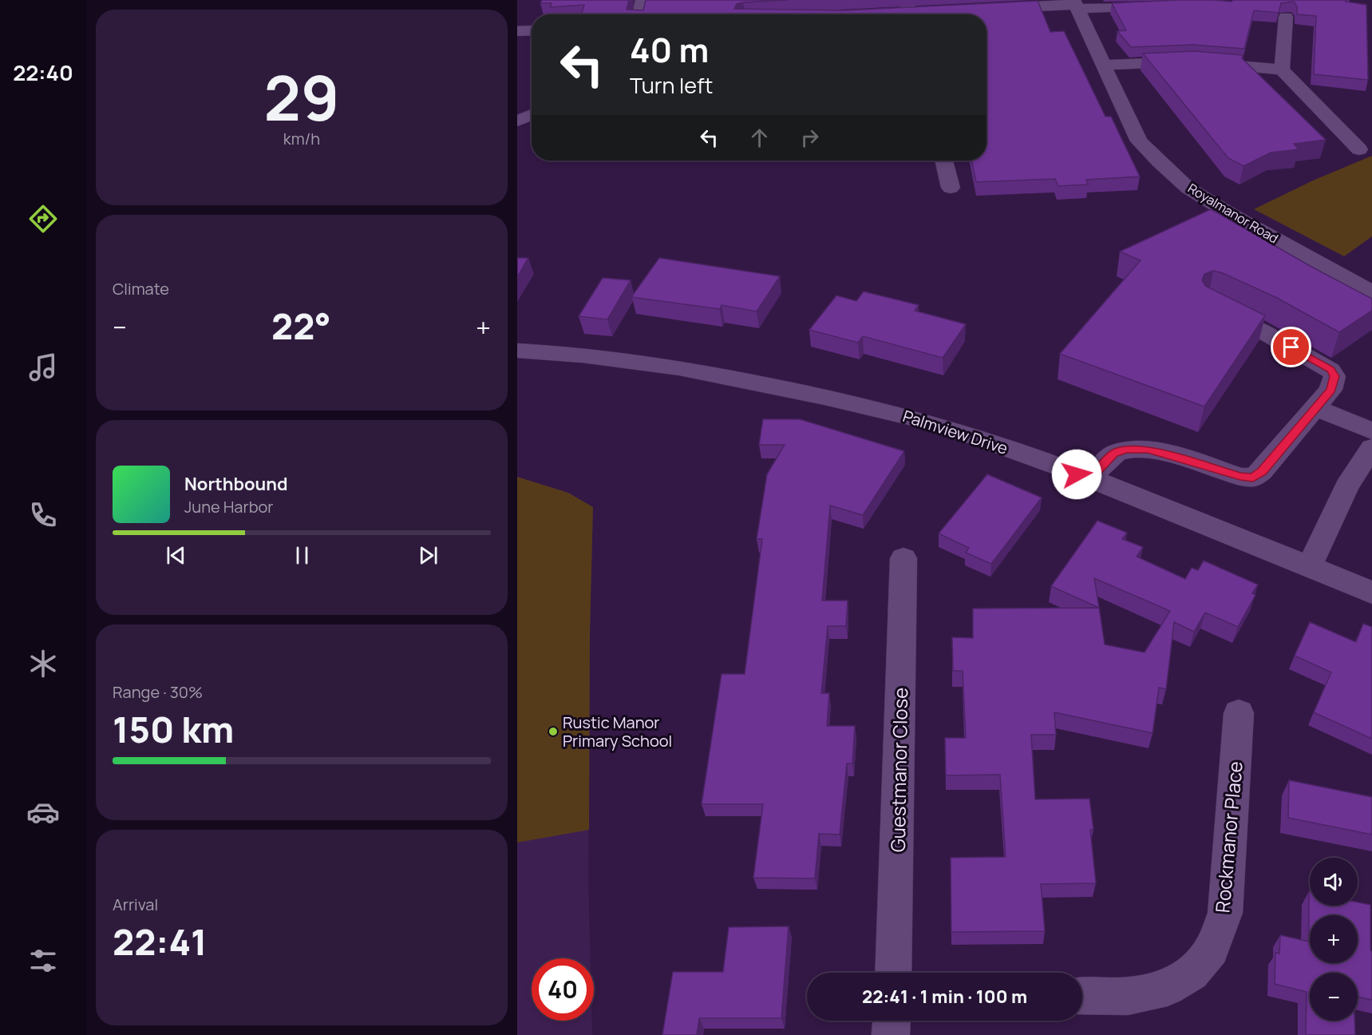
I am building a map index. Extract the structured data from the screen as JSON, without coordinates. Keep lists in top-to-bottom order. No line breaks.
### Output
{"streets":{"street":["Royalmanor Road","Palmview Drive","Guestmanor Close","Rockmanor Place"]},"places":["Rustic Manor Primary School"],"page":{"tabs":"22:40","tile":[["29","km/h"],"Climate",["Range · 30%","150 km"],["Arrival","22:41"]],"turn":["40 m","Turn left"],"heat":["−","22°","+"],"song":["Northbound","June Harbor"],"map_buttons":["+","−"],"limit":"40","trip":"22:41 · 1 min · 100 m"}}
